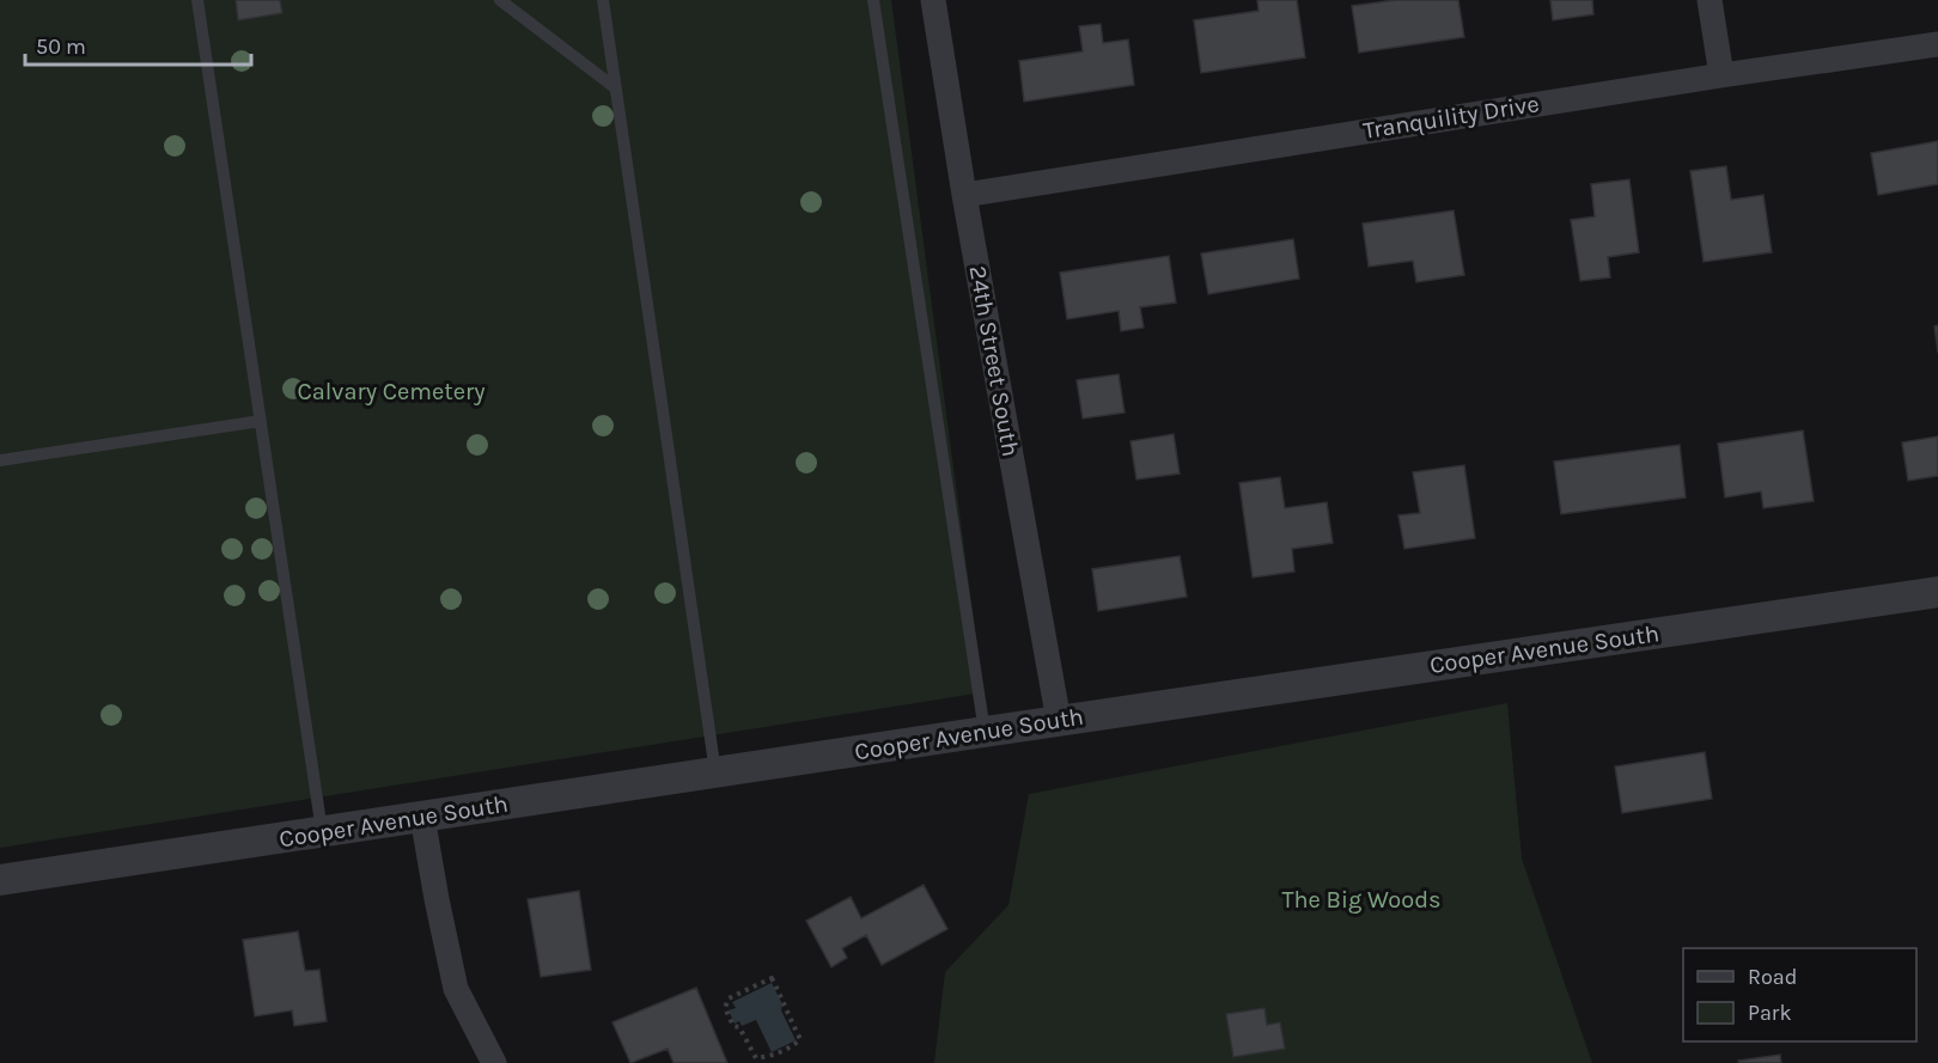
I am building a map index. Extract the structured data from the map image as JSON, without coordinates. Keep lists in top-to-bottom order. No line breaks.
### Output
{"streets":{"street":["Tranquility Drive","24th Street South","Cooper Avenue South"]},"crossings":[["Tranquility Drive","24th Street South"],["24th Street South","Cooper Avenue South"]],"parks":["Calvary Cemetery","The Big Woods"],"legend":["Road","Park"],"scale_bar":"50 m"}
